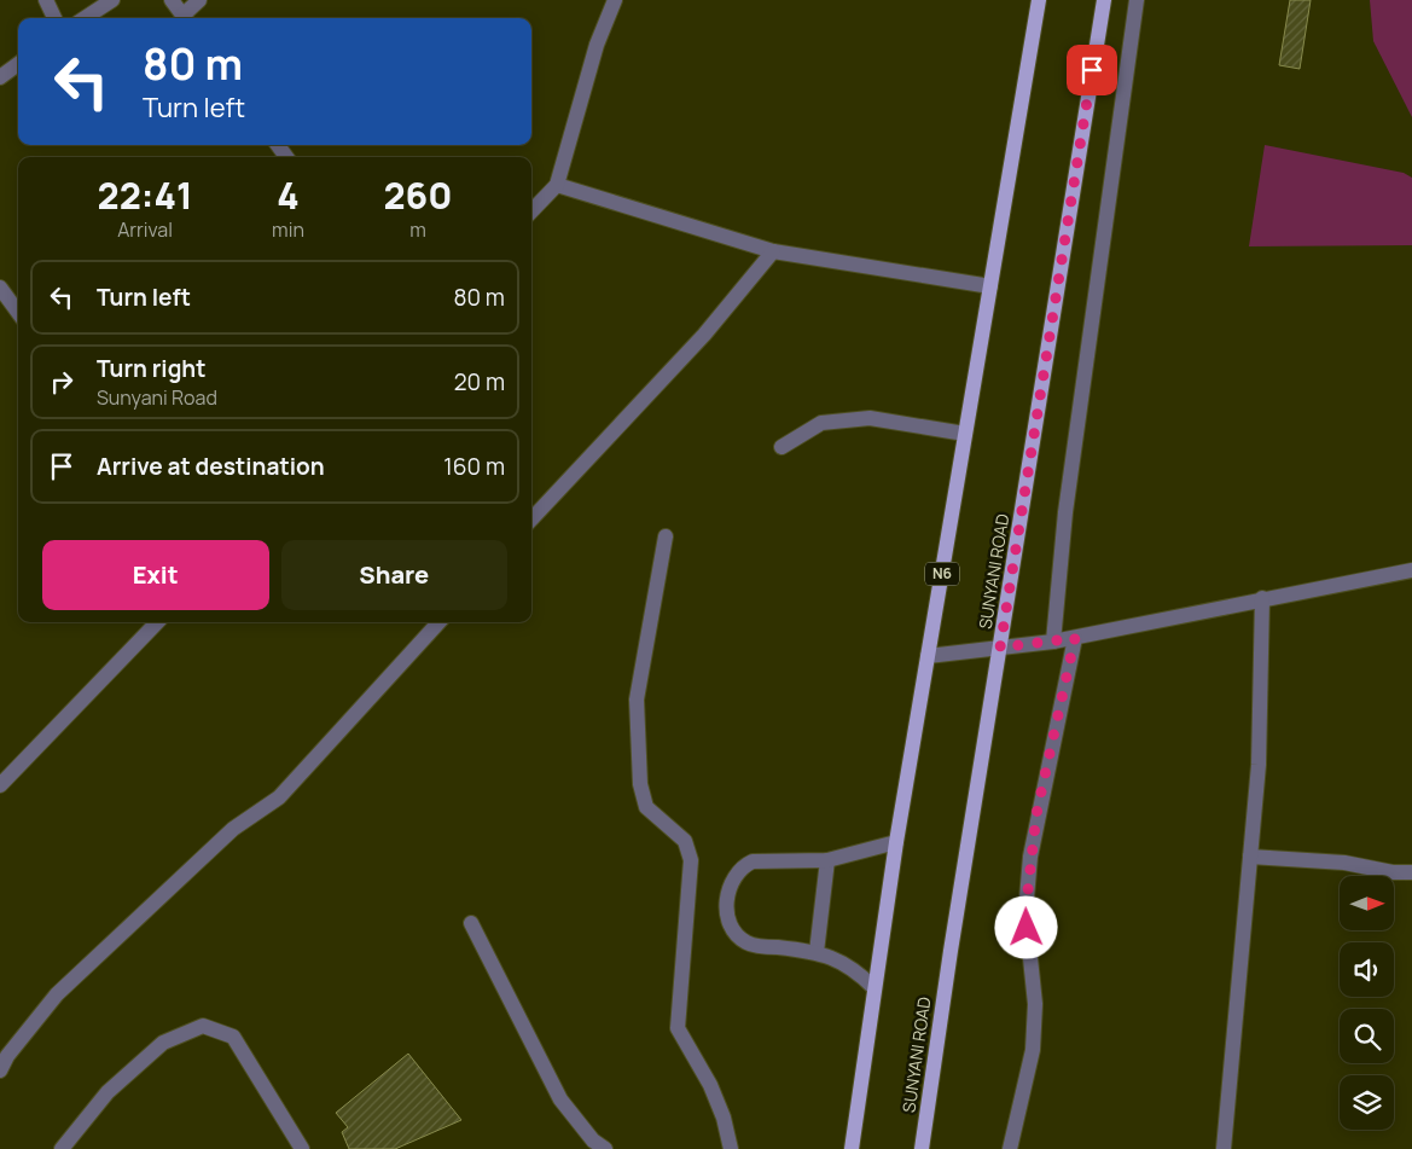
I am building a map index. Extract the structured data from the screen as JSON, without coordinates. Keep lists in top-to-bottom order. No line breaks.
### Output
{"streets":{"main road":["SUNYANI ROAD","N6"]},"north":"right","page":{"turn":["80 m","Turn left"],"eta":["22:41","Arrival","4","min","260","m"],"list":[{"name":"Turn left","value":"80 m"},{"name":"Turn right","note":"Sunyani Road","value":"20 m"},{"name":"Arrive at destination","value":"160 m"}],"buttons":["Exit","Share"]}}
